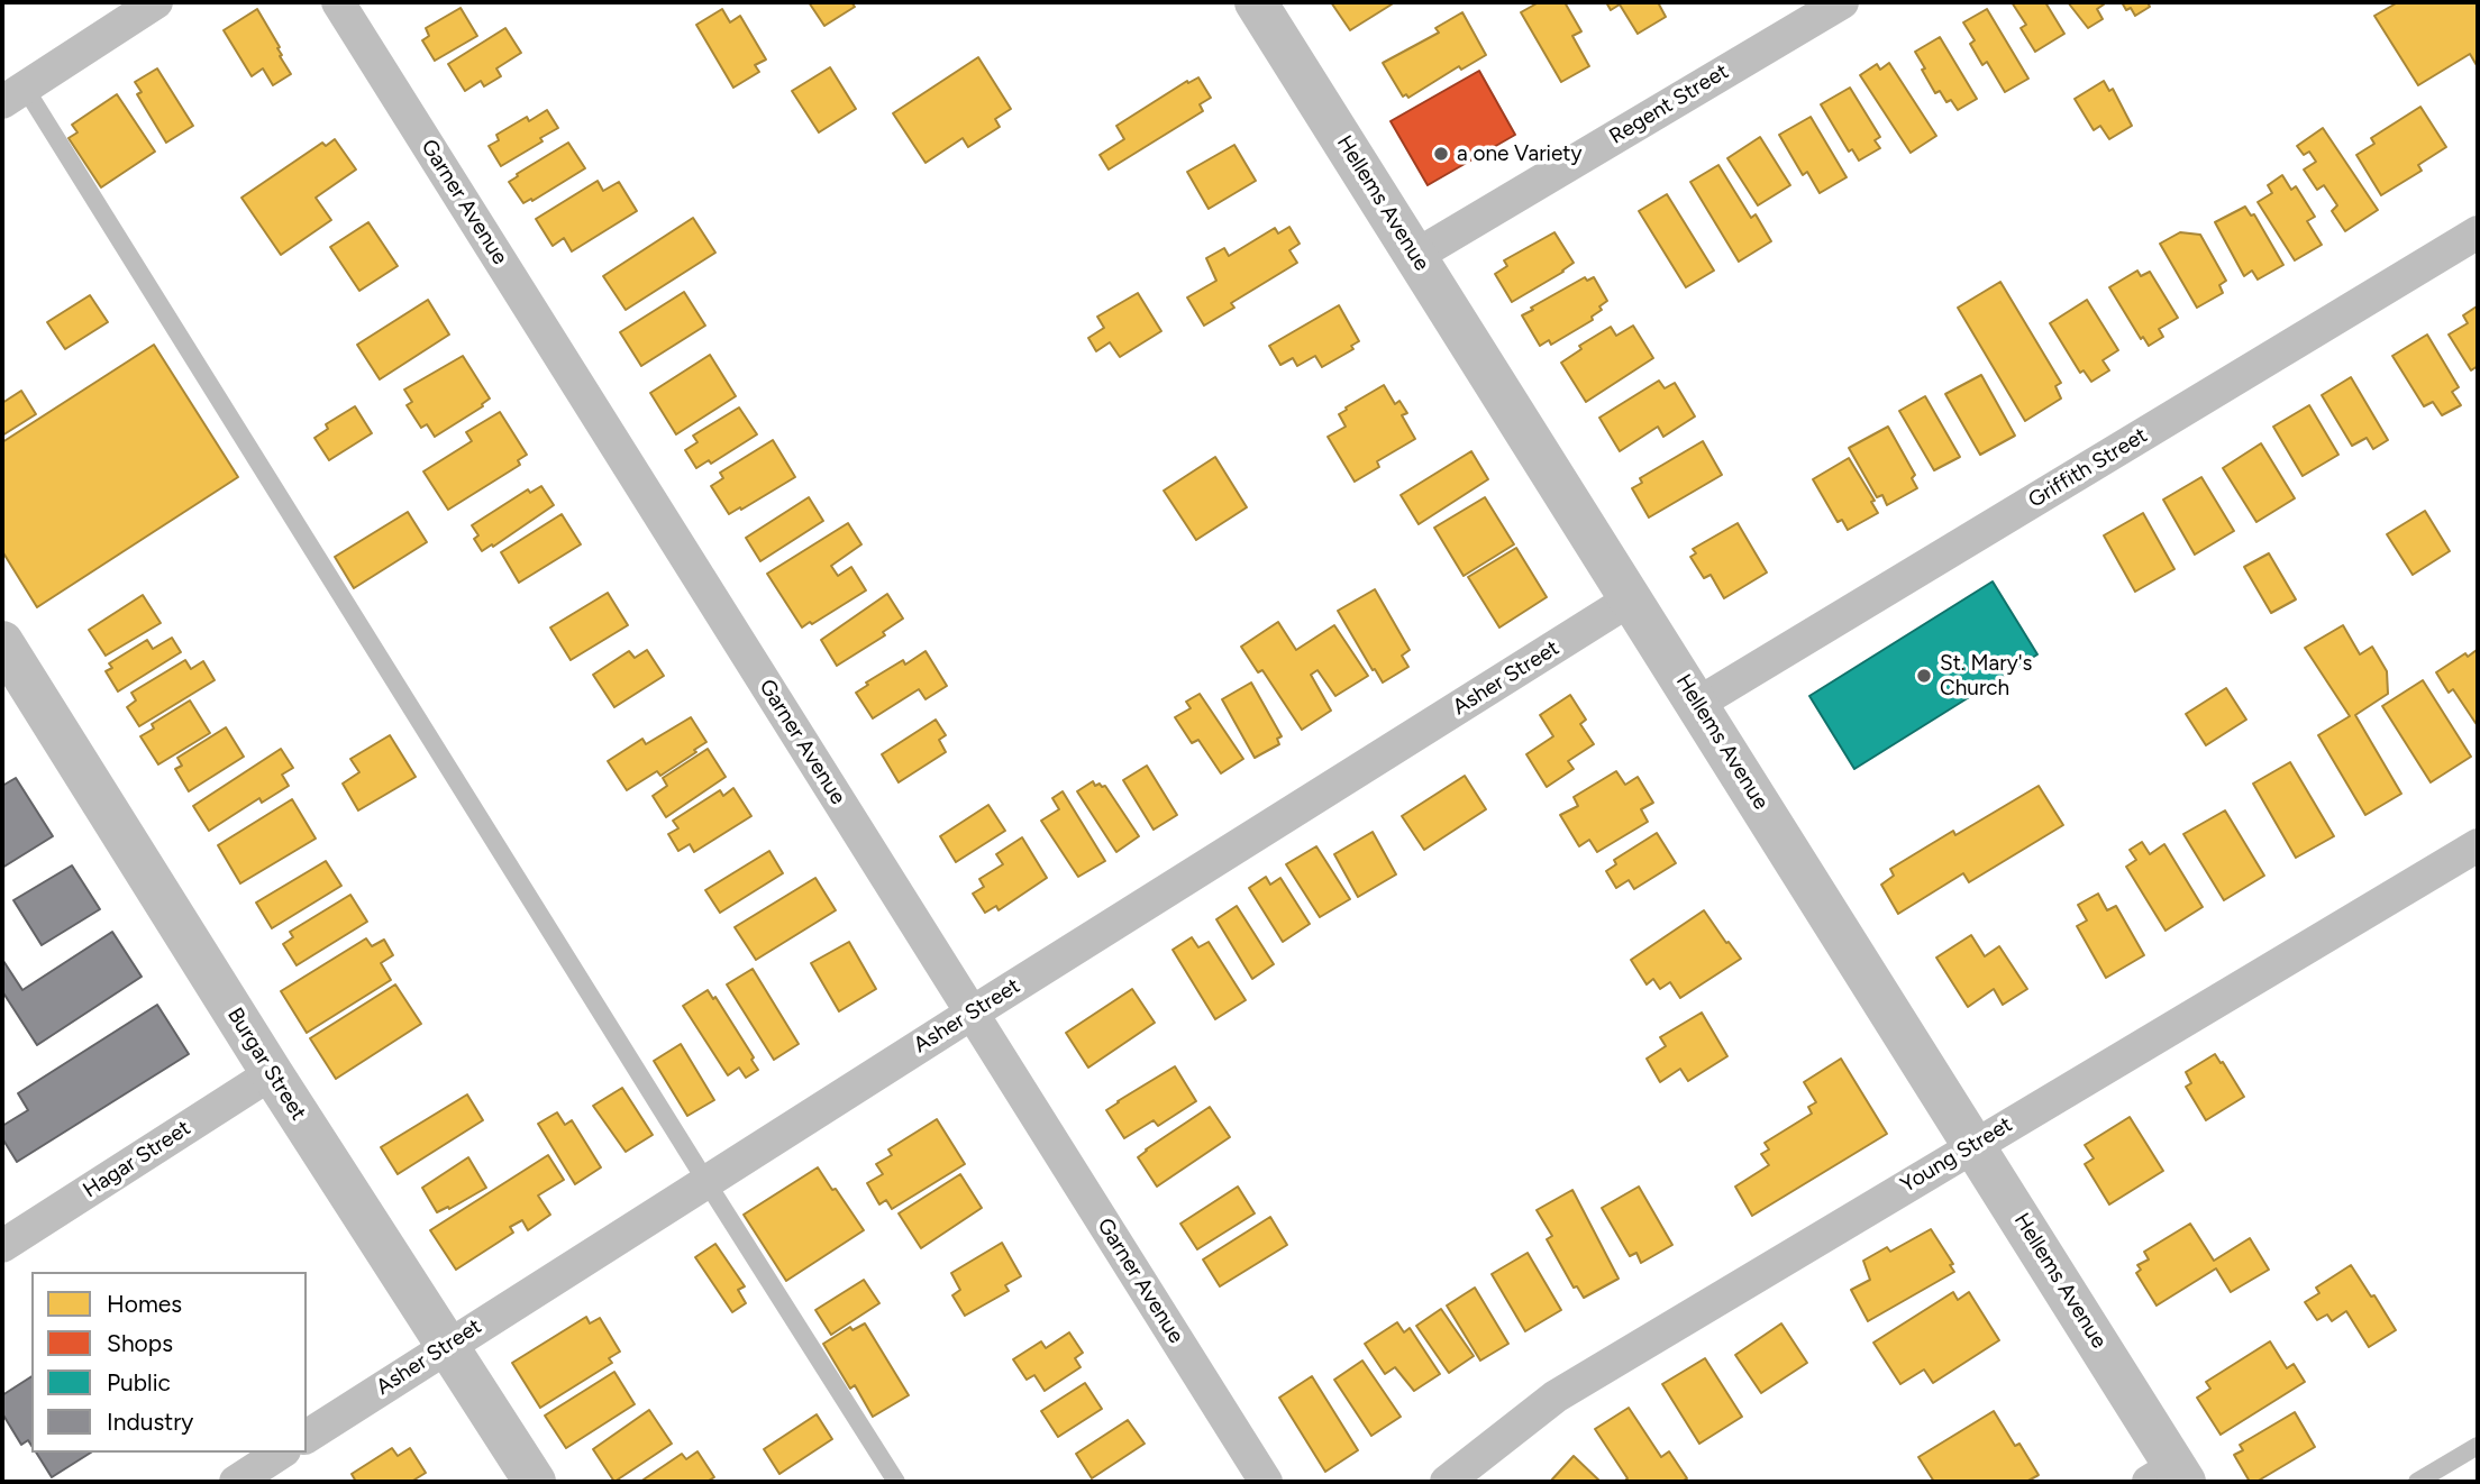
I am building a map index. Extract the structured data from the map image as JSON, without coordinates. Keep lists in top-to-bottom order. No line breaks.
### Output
{"streets":{"street":["Regent Street","Garner Avenue","Hellems Avenue","Griffith Street","Asher Street","Burgar Street","Young Street","Hagar Street"]},"crossings":[["Regent Street","Hellems Avenue"],["Garner Avenue","Asher Street"],["Hellems Avenue","Griffith Street"],["Hellems Avenue","Asher Street"],["Hellems Avenue","Young Street"],["Asher Street","Burgar Street"],["Burgar Street","Hagar Street"]],"places":["a one Variety","St. Mary's Church"],"legend":["Homes","Shops","Public","Industry"]}
